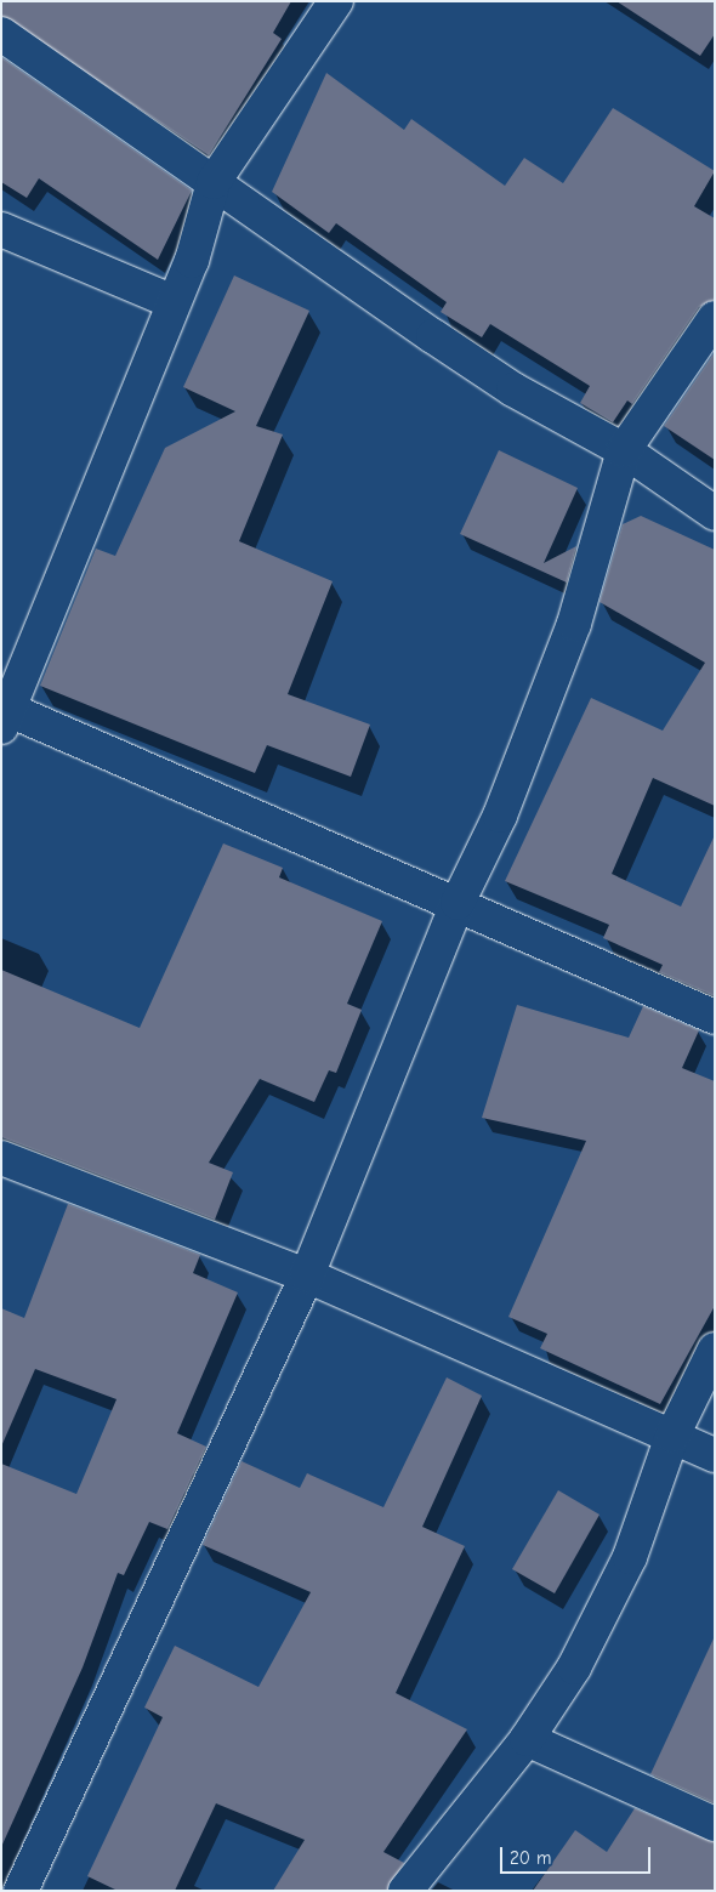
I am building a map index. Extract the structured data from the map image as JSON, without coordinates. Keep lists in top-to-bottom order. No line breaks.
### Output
{"scale_bar":"20 m"}
